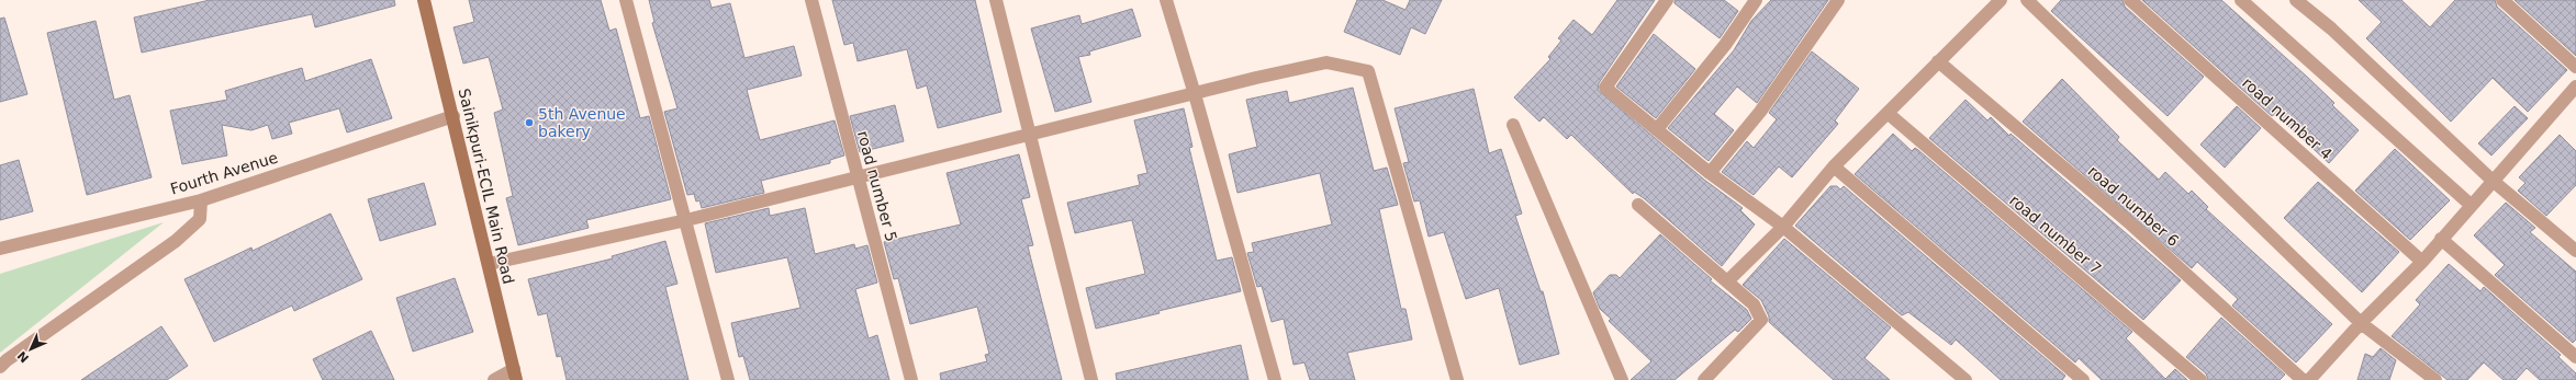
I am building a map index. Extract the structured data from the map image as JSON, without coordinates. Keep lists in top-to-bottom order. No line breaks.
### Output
{"streets":{"main road":["Sainikpuri-ECIL Main Road"],"street":["road number 4","Fourth Avenue","road number 5","road number 6","road number 7"]},"crossings":[["Fourth Avenue","Sainikpuri-ECIL Main Road"]],"places":["5th Avenue bakery"],"north":"bottom left"}
